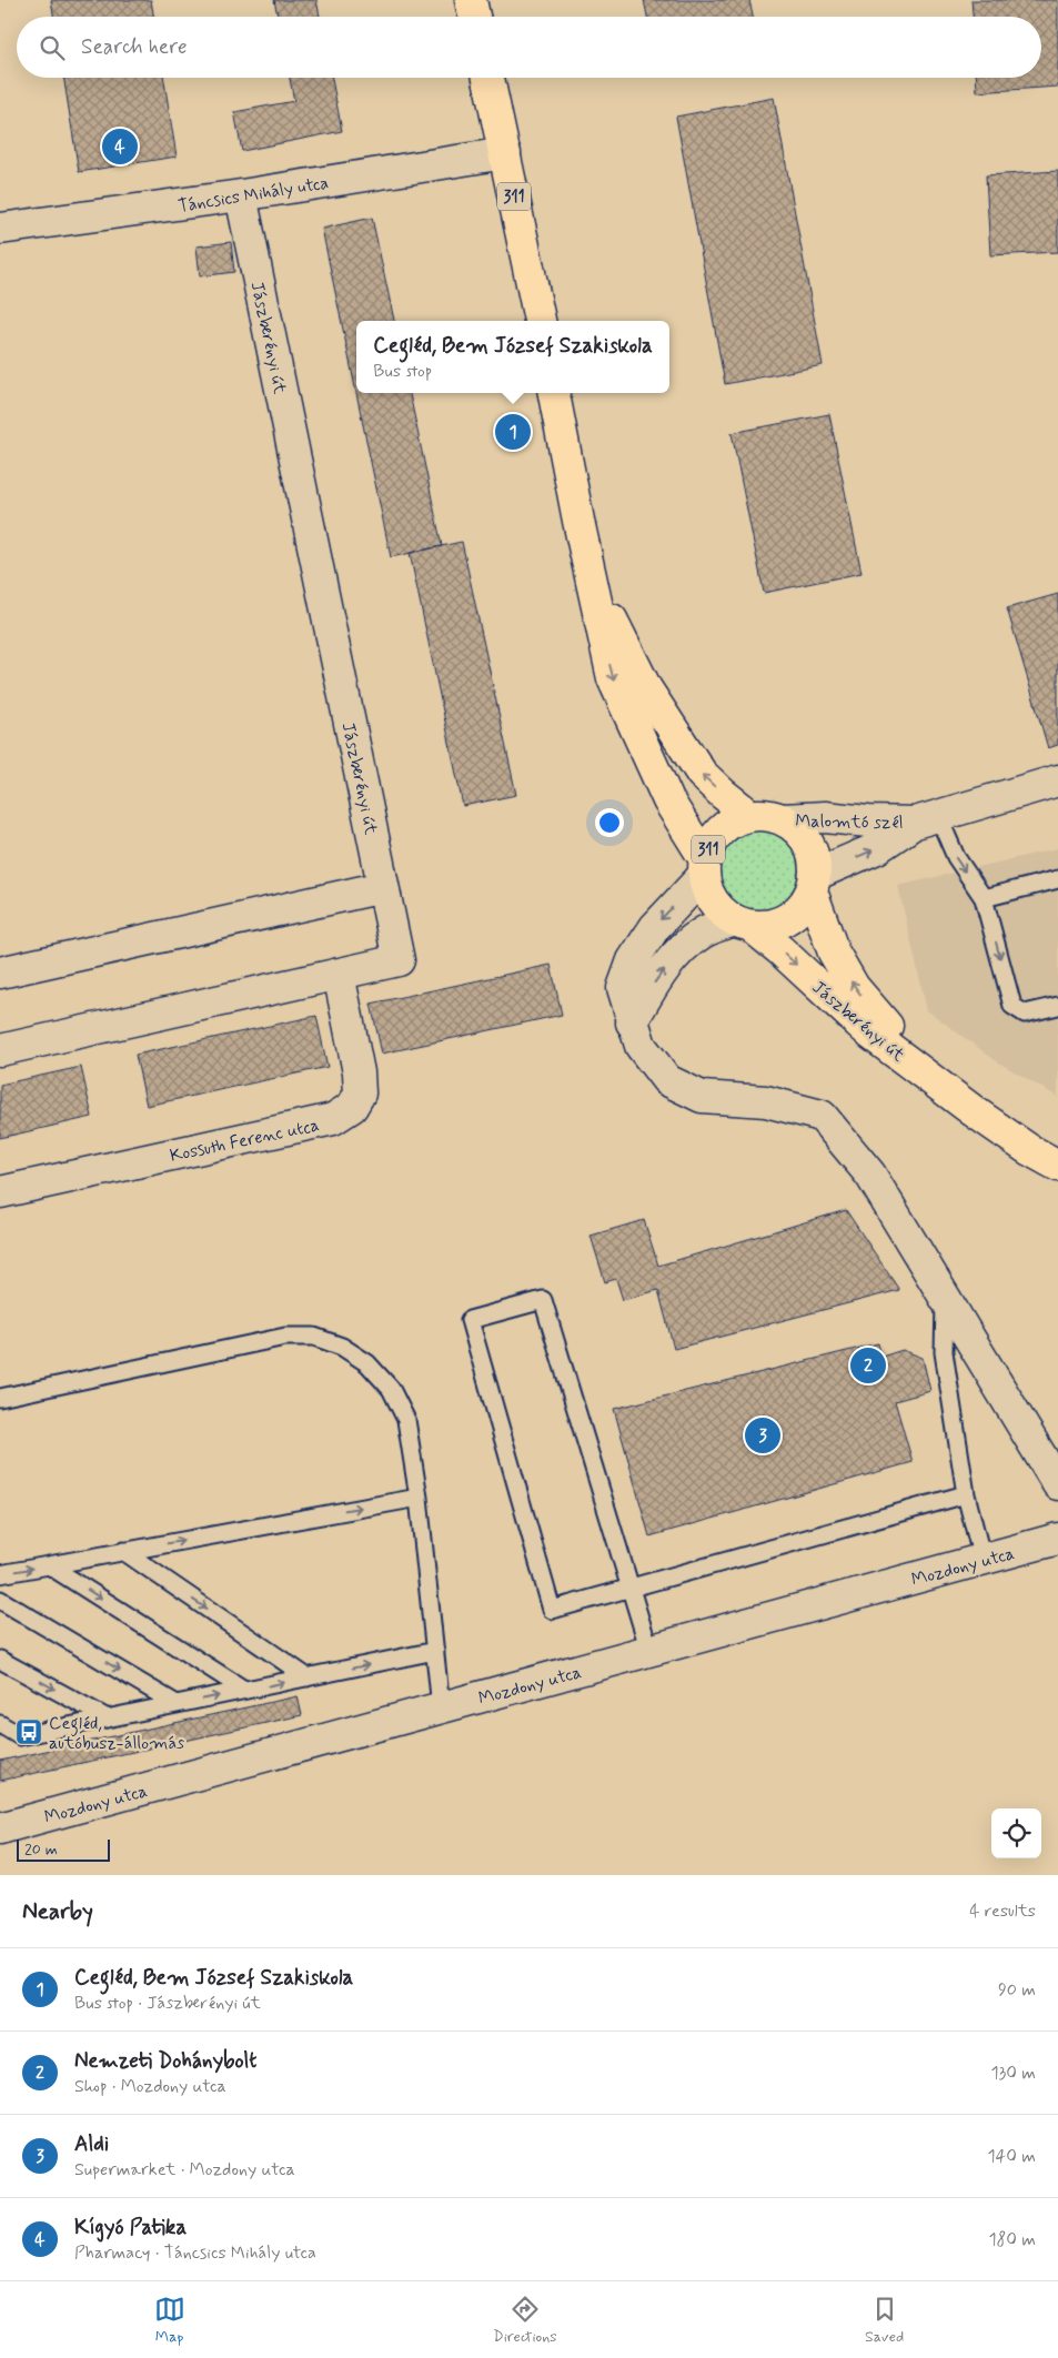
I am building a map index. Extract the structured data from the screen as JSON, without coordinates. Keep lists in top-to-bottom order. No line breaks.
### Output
{"streets":{"main road":["311","Jászberényi út"],"street":["Táncsics Mihály utca","Malomtó szél","Kossuth Ferenc utca","Mozdony utca"]},"crossings":[["Táncsics Mihály utca","311"],["Táncsics Mihály utca","Jászberényi út"],["311","Jászberényi út"],["311","Malomtó szél"],["Jászberényi út","Malomtó szél"],["Jászberényi út","Kossuth Ferenc utca"]],"places":{"bus stop":["Cegléd, autóbusz-állomás"]},"scale_bar":"20 m","page":{"search":"Search here","pins":["4","1","2","3"],"popup":["Cegléd, Bem József Szakiskola","Bus stop"],"scale":"20 m","heading":["Nearby","4 results"],"list":[{"mark":"1","name":"Cegléd, Bem József Szakiskola","note":"Bus stop · Jászberényi út","value":"90 m"},{"mark":"2","name":"Nemzeti Dohánybolt","note":"Shop · Mozdony utca","value":"130 m"},{"mark":"3","name":"Aldi","note":"Supermarket · Mozdony utca","value":"140 m"},{"mark":"4","name":"Kígyó Patika","note":"Pharmacy · Táncsics Mihály utca","value":"180 m"}],"nav":["Map","Directions","Saved"]}}
